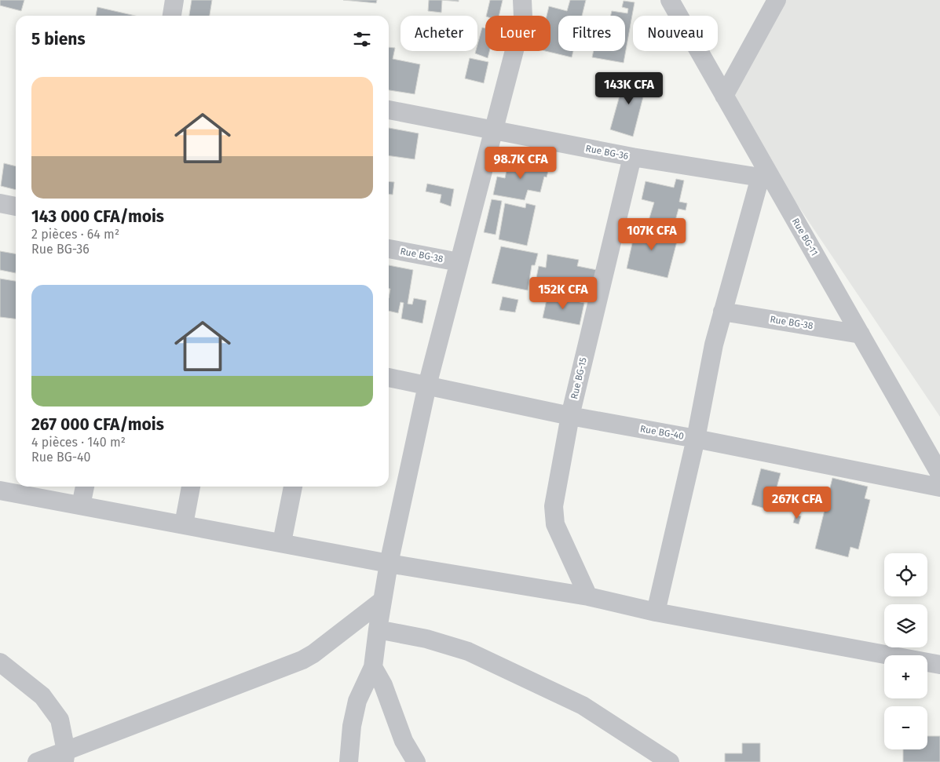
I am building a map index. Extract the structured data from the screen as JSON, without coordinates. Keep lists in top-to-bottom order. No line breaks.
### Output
{"streets":{"street":["Rue BG-36","Rue BG-11","Rue BG-38","Rue BG-15","Rue BG-40"]},"crossings":[["Rue BG-36","Rue BG-11"],["Rue BG-36","Rue BG-15"],["Rue BG-11","Rue BG-38"],["Rue BG-15","Rue BG-40"]],"page":{"chip":["Acheter","Louer","Filtres","Nouveau"],"heading":"5 biens","list":[{"name":"143 000 CFA/mois","note":"2 pièces · 64 m² · Rue BG-36"},{"name":"267 000 CFA/mois","note":"4 pièces · 140 m² · Rue BG-40"}],"price":["143K CFA","98.7K CFA","107K CFA","152K CFA","267K CFA"],"map_buttons":["+","−"]}}
